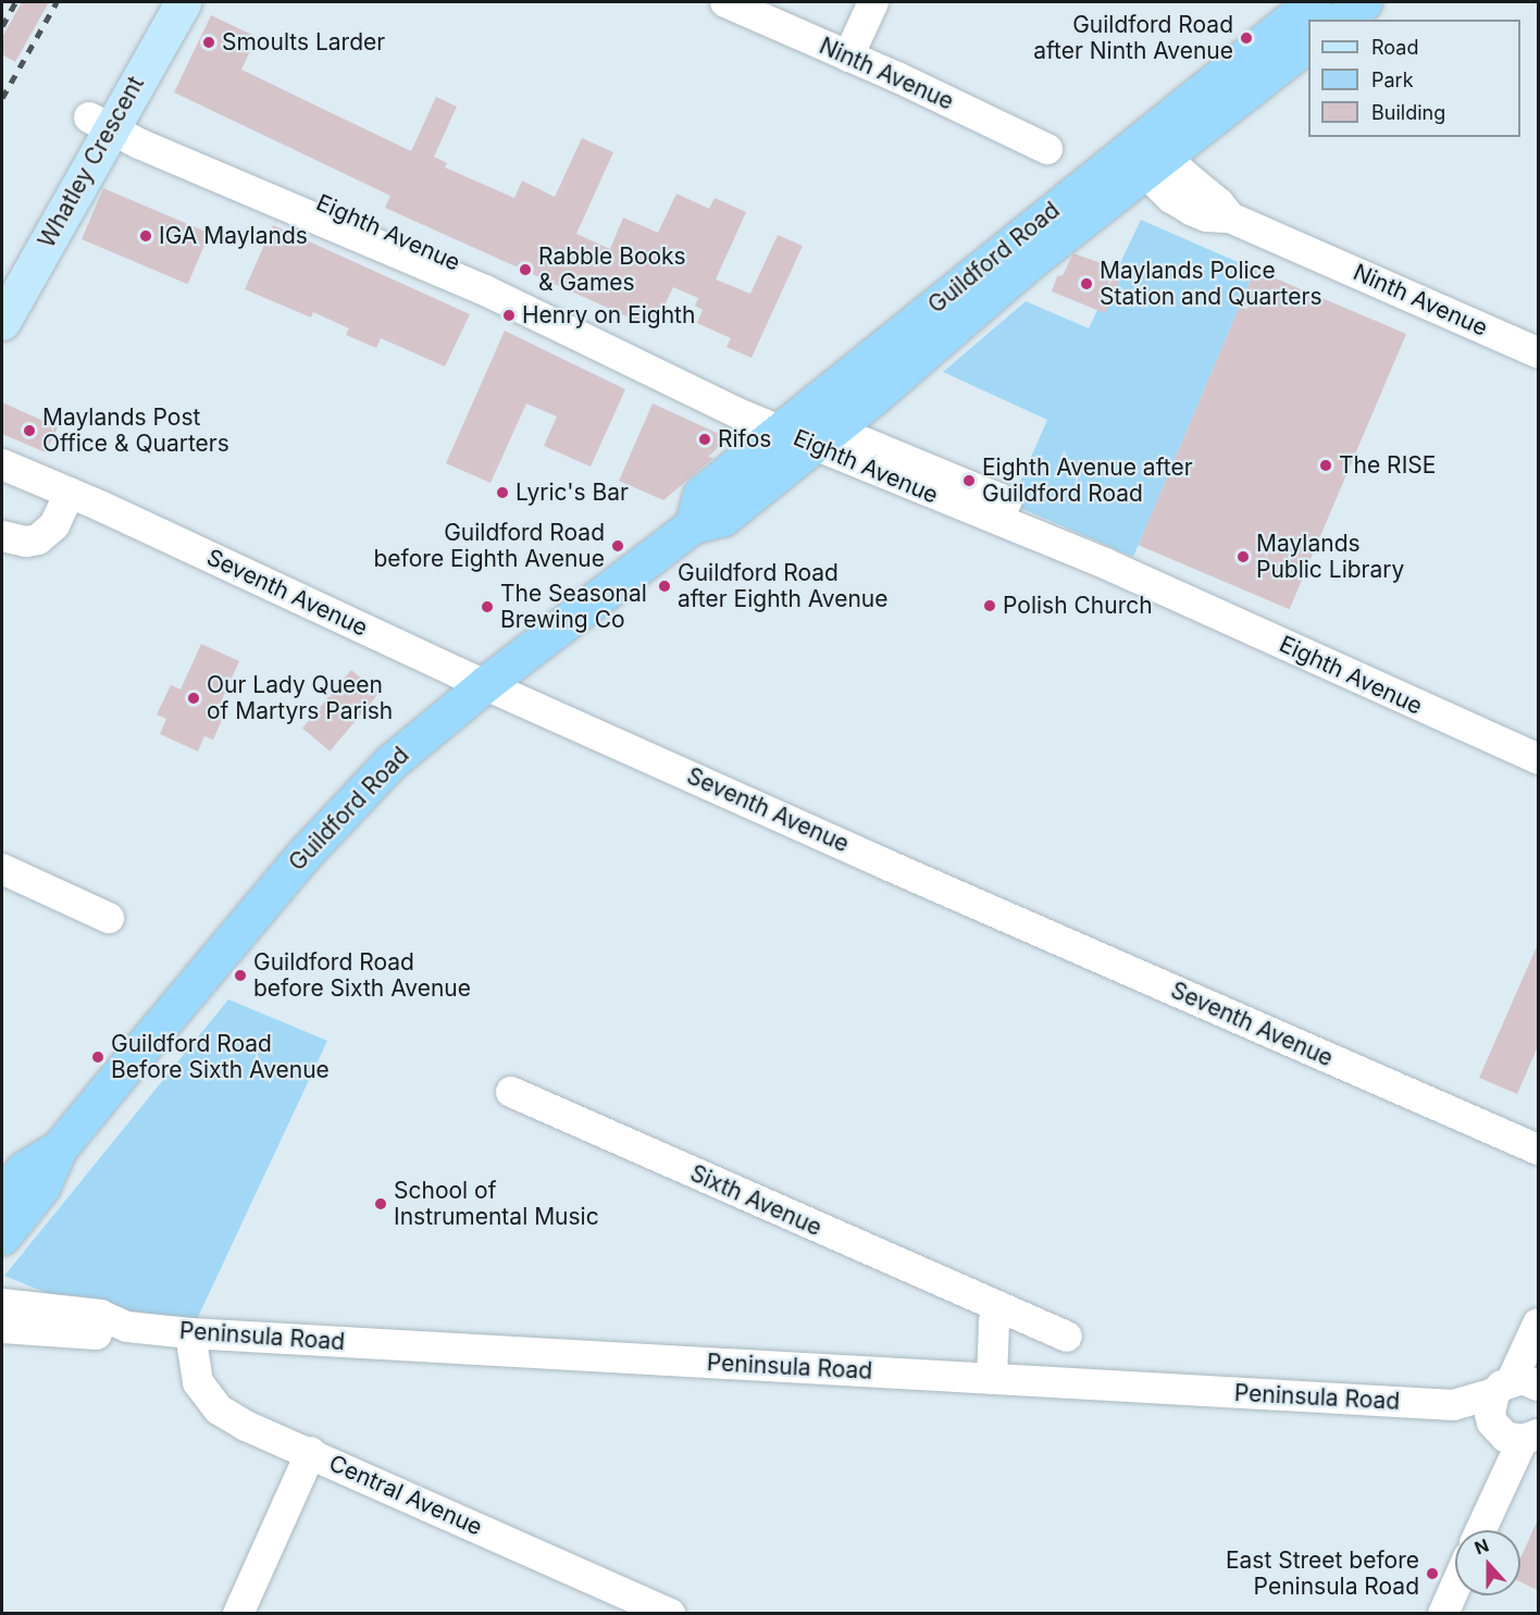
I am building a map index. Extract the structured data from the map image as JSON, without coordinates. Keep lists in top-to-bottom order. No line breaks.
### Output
{"streets":{"highway":["Guildford Road"],"main road":["Whatley Crescent"],"street":["Ninth Avenue","Eighth Avenue","Seventh Avenue","Sixth Avenue","Peninsula Road","Central Avenue"]},"crossings":[["Ninth Avenue","Guildford Road"],["Whatley Crescent","Eighth Avenue"],["Eighth Avenue","Guildford Road"],["Guildford Road","Seventh Avenue"],["Peninsula Road","Central Avenue"]],"places":["Guildford Road after Ninth Avenue","Smoults Larder","IGA Maylands","Rabble Books & Games","Maylands Police Station and Quarters","Henry on Eighth","Maylands Post Office & Quarters","Rifos","The RISE","Eighth Avenue after Guildford Road","Lyric's Bar","Guildford Road before Eighth Avenue","Maylands Public Library","Guildford Road after Eighth Avenue","Polish Church","The Seasonal Brewing Co","Our Lady Queen of Martyrs Parish","Guildford Road before Sixth Avenue","Guildford Road Before Sixth Avenue","School of Instrumental Music","East Street before Peninsula Road"],"legend":["Road","Park","Building"],"north":"top"}
